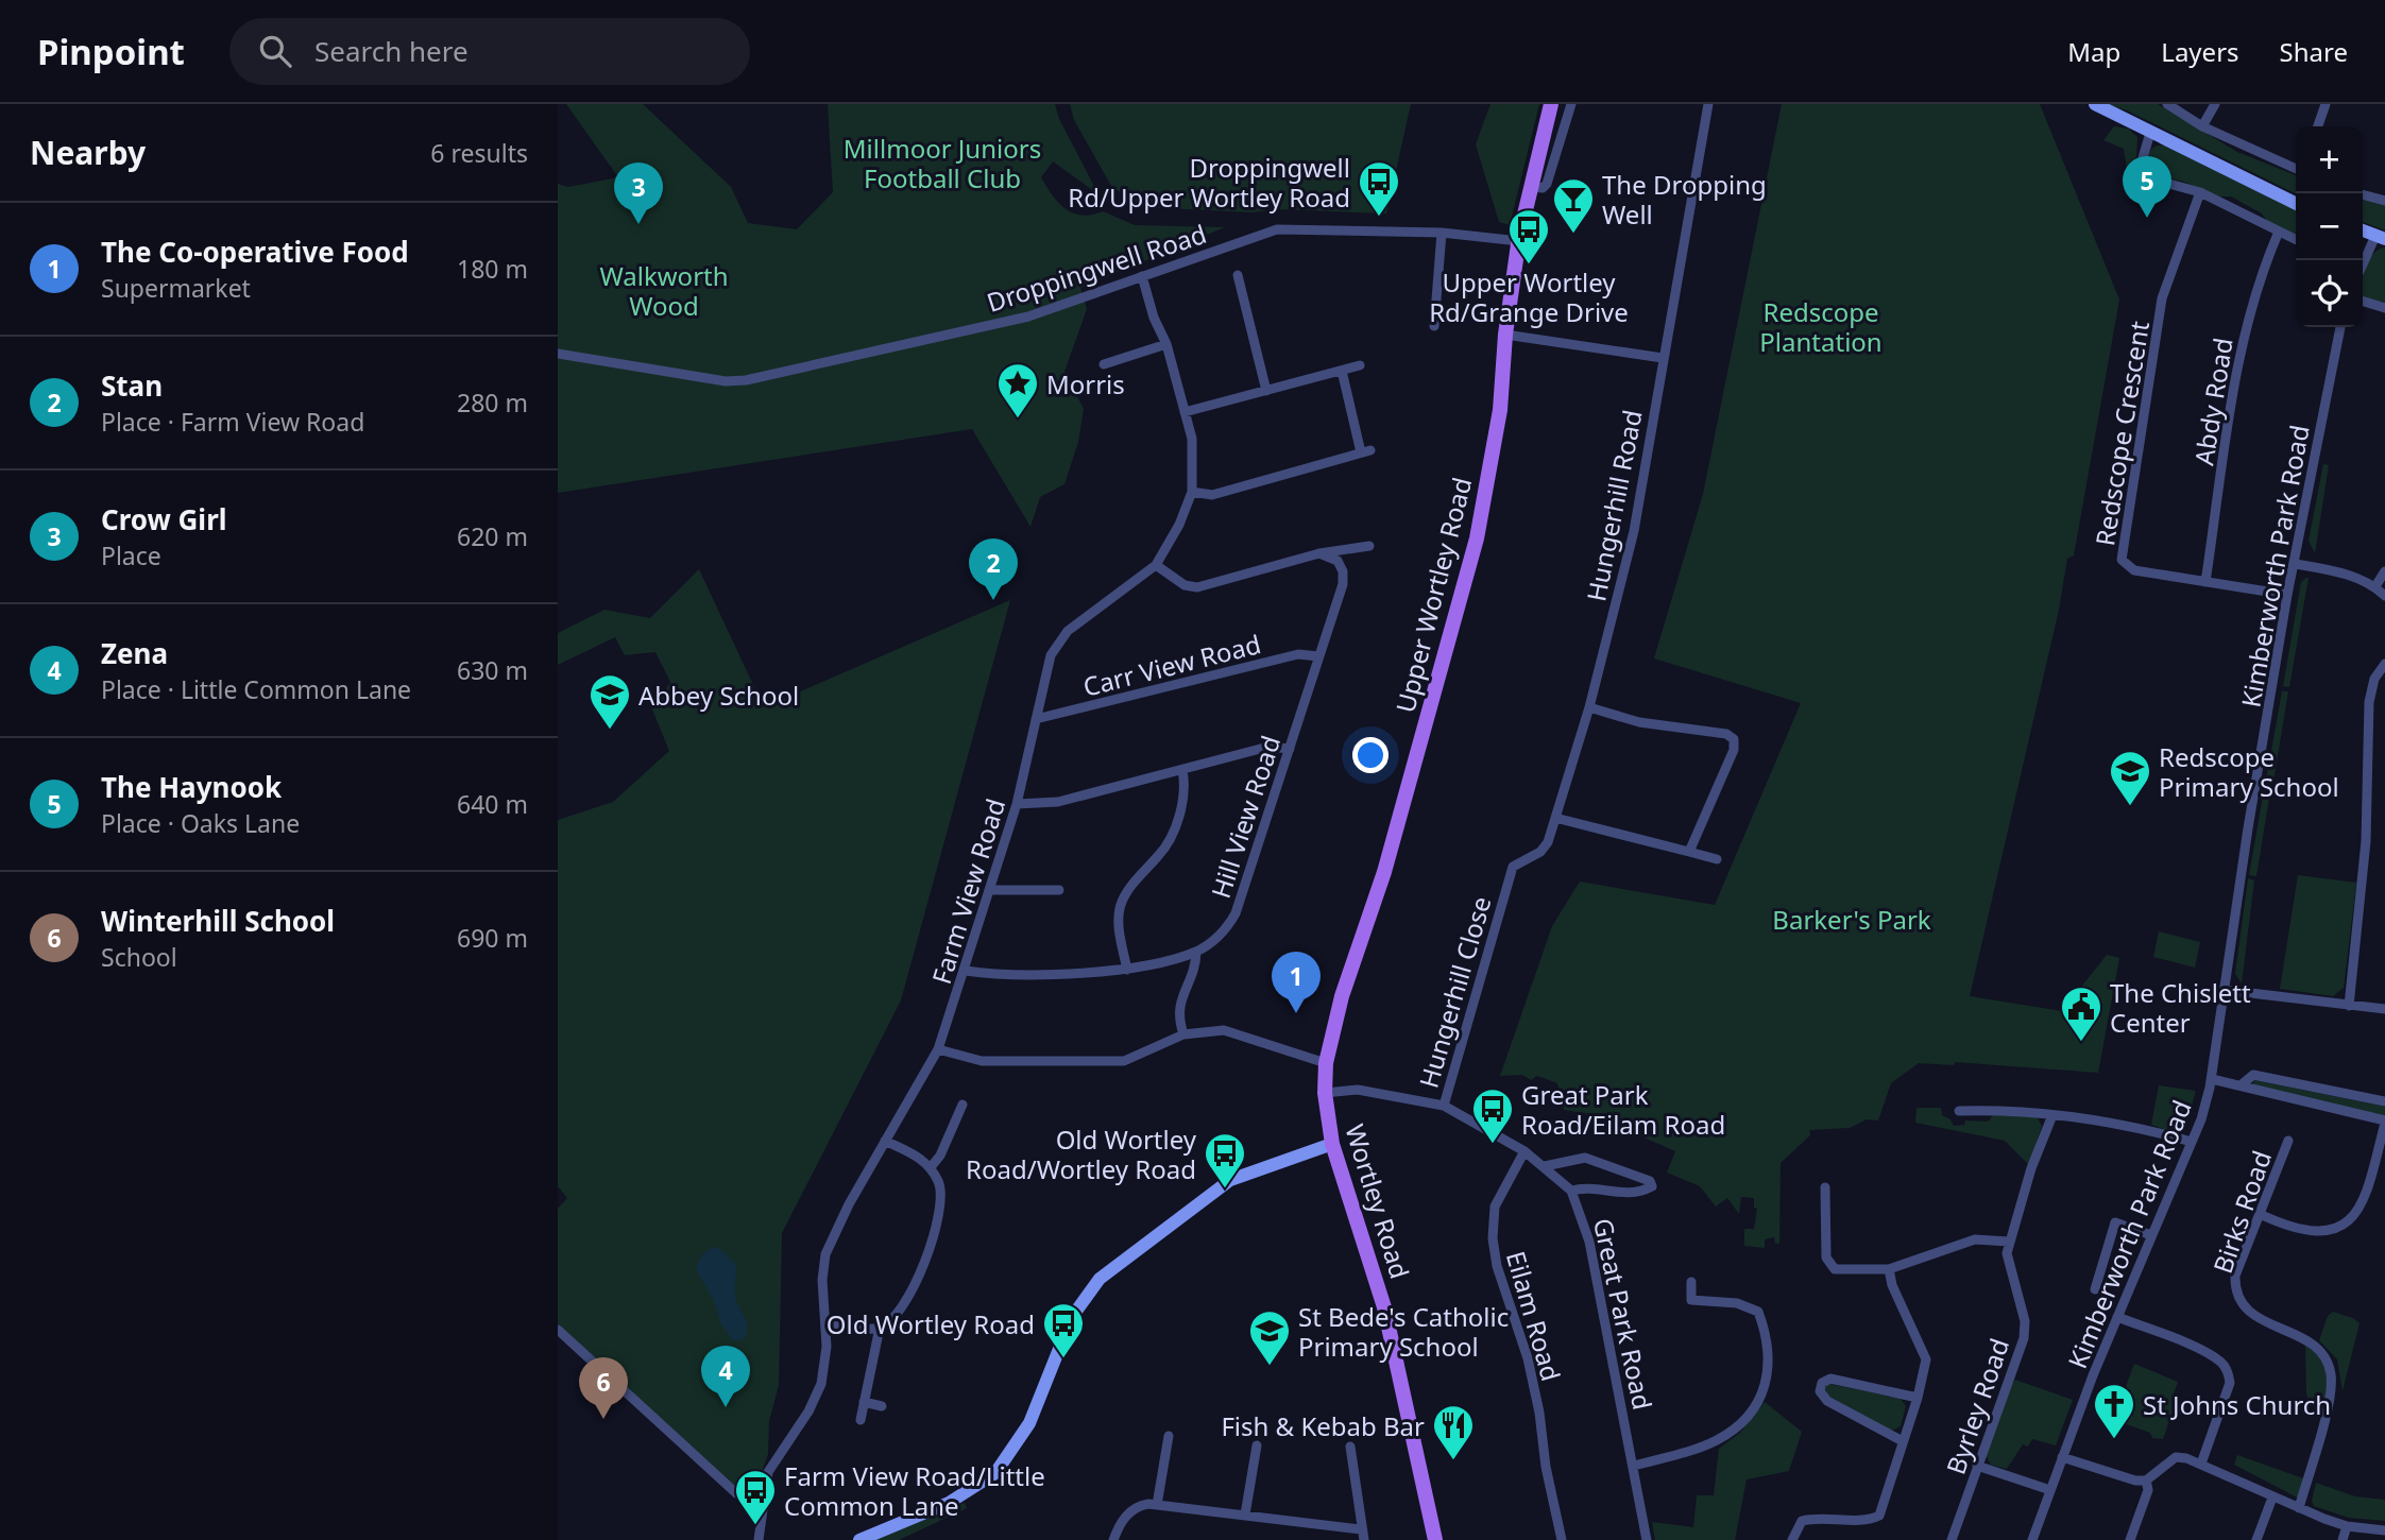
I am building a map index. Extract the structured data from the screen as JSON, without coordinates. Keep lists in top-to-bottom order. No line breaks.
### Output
{"streets":{"main road":["Upper Wortley Road","Wortley Road"],"street":["Droppingwell Road","Abdy Road","Redscope Crescent","Hungerhill Road","Kimberworth Park Road","Carr View Road","Hill View Road","Farm View Road","Hungerhill Close","Birks Road","Great Park Road","Eilam Road","Byrley Road"]},"crossings":[["Droppingwell Road","Upper Wortley Road"],["Droppingwell Road","Farm View Road"],["Abdy Road","Redscope Crescent"],["Redscope Crescent","Kimberworth Park Road"],["Hungerhill Road","Hungerhill Close"],["Upper Wortley Road","Wortley Road"],["Upper Wortley Road","Great Park Road"],["Carr View Road","Hill View Road"],["Carr View Road","Farm View Road"],["Hill View Road","Farm View Road"],["Hungerhill Close","Great Park Road"],["Wortley Road","Great Park Road"],["Great Park Road","Eilam Road"]],"parks":["Millmoor Juniors Football Club","Walkworth Wood","Redscope Plantation","Barker's Park"],"places":{"bus stop":["Droppingwell Rd/Upper Wortley Road","Upper Wortley Rd/Grange Drive","Great Park Road/Eilam Road","Old Wortley Road/Wortley Road","Old Wortley Road","Farm View Road/Little Common Lane"],"bar":["The Dropping Well"],"place":["Morris"],"school or university":["Abbey School","Redscope Primary School","St Bede's Catholic Primary School"],"public building":["The Chislett Center"],"church":["St Johns Church"],"restaurant":["Fish & Kebab Bar"]},"page":{"header":"Pinpoint","search":"Search here","nav":["Map","Layers","Share"],"heading":["Nearby","6 results"],"map_buttons":["+","−"],"pins":["5","3","2","1","4","6"],"list":[{"mark":"1","name":"The Co-operative Food","note":"Supermarket","value":"180 m"},{"mark":"2","name":"Stan","note":"Place · Farm View Road","value":"280 m"},{"mark":"3","name":"Crow Girl","note":"Place","value":"620 m"},{"mark":"4","name":"Zena","note":"Place · Little Common Lane","value":"630 m"},{"mark":"5","name":"The Haynook","note":"Place · Oaks Lane","value":"640 m"},{"mark":"6","name":"Winterhill School","note":"School","value":"690 m"}]}}
